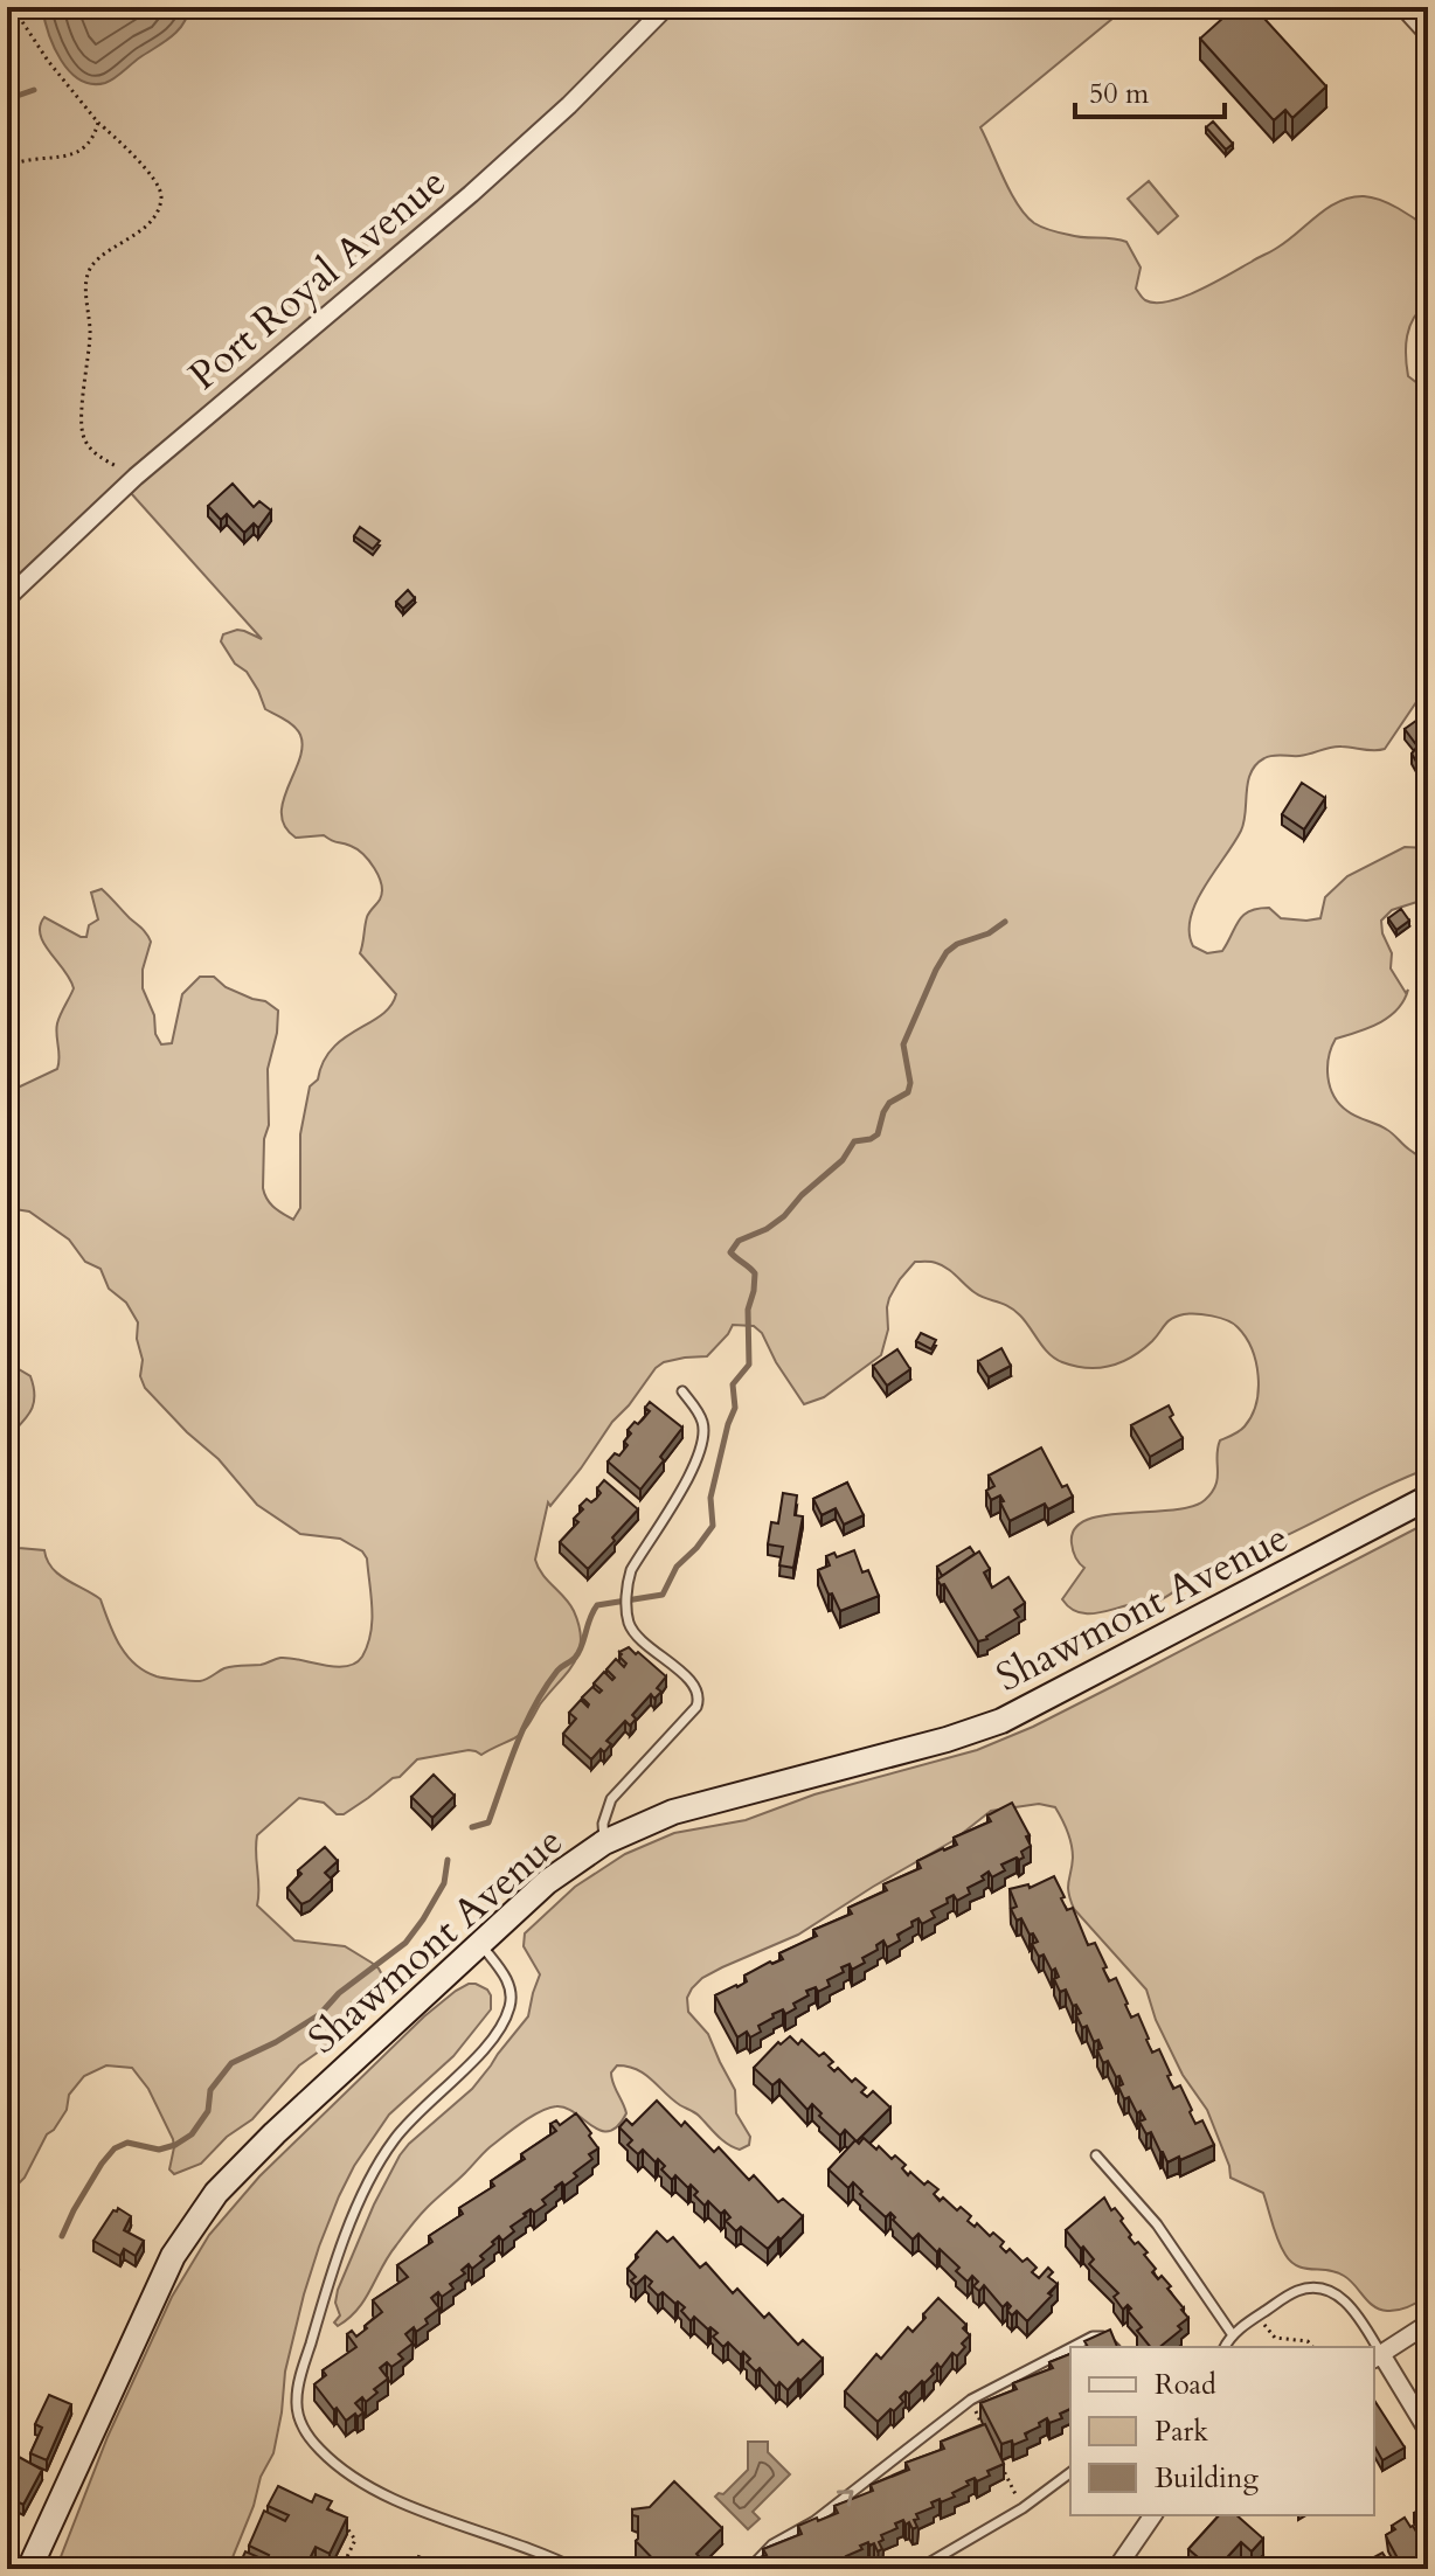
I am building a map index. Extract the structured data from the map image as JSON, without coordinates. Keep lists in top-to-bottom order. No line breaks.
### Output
{"streets":{"main road":["Shawmont Avenue"],"street":["Port Royal Avenue"]},"legend":["Road","Park","Building"],"scale_bar":"50 m"}
